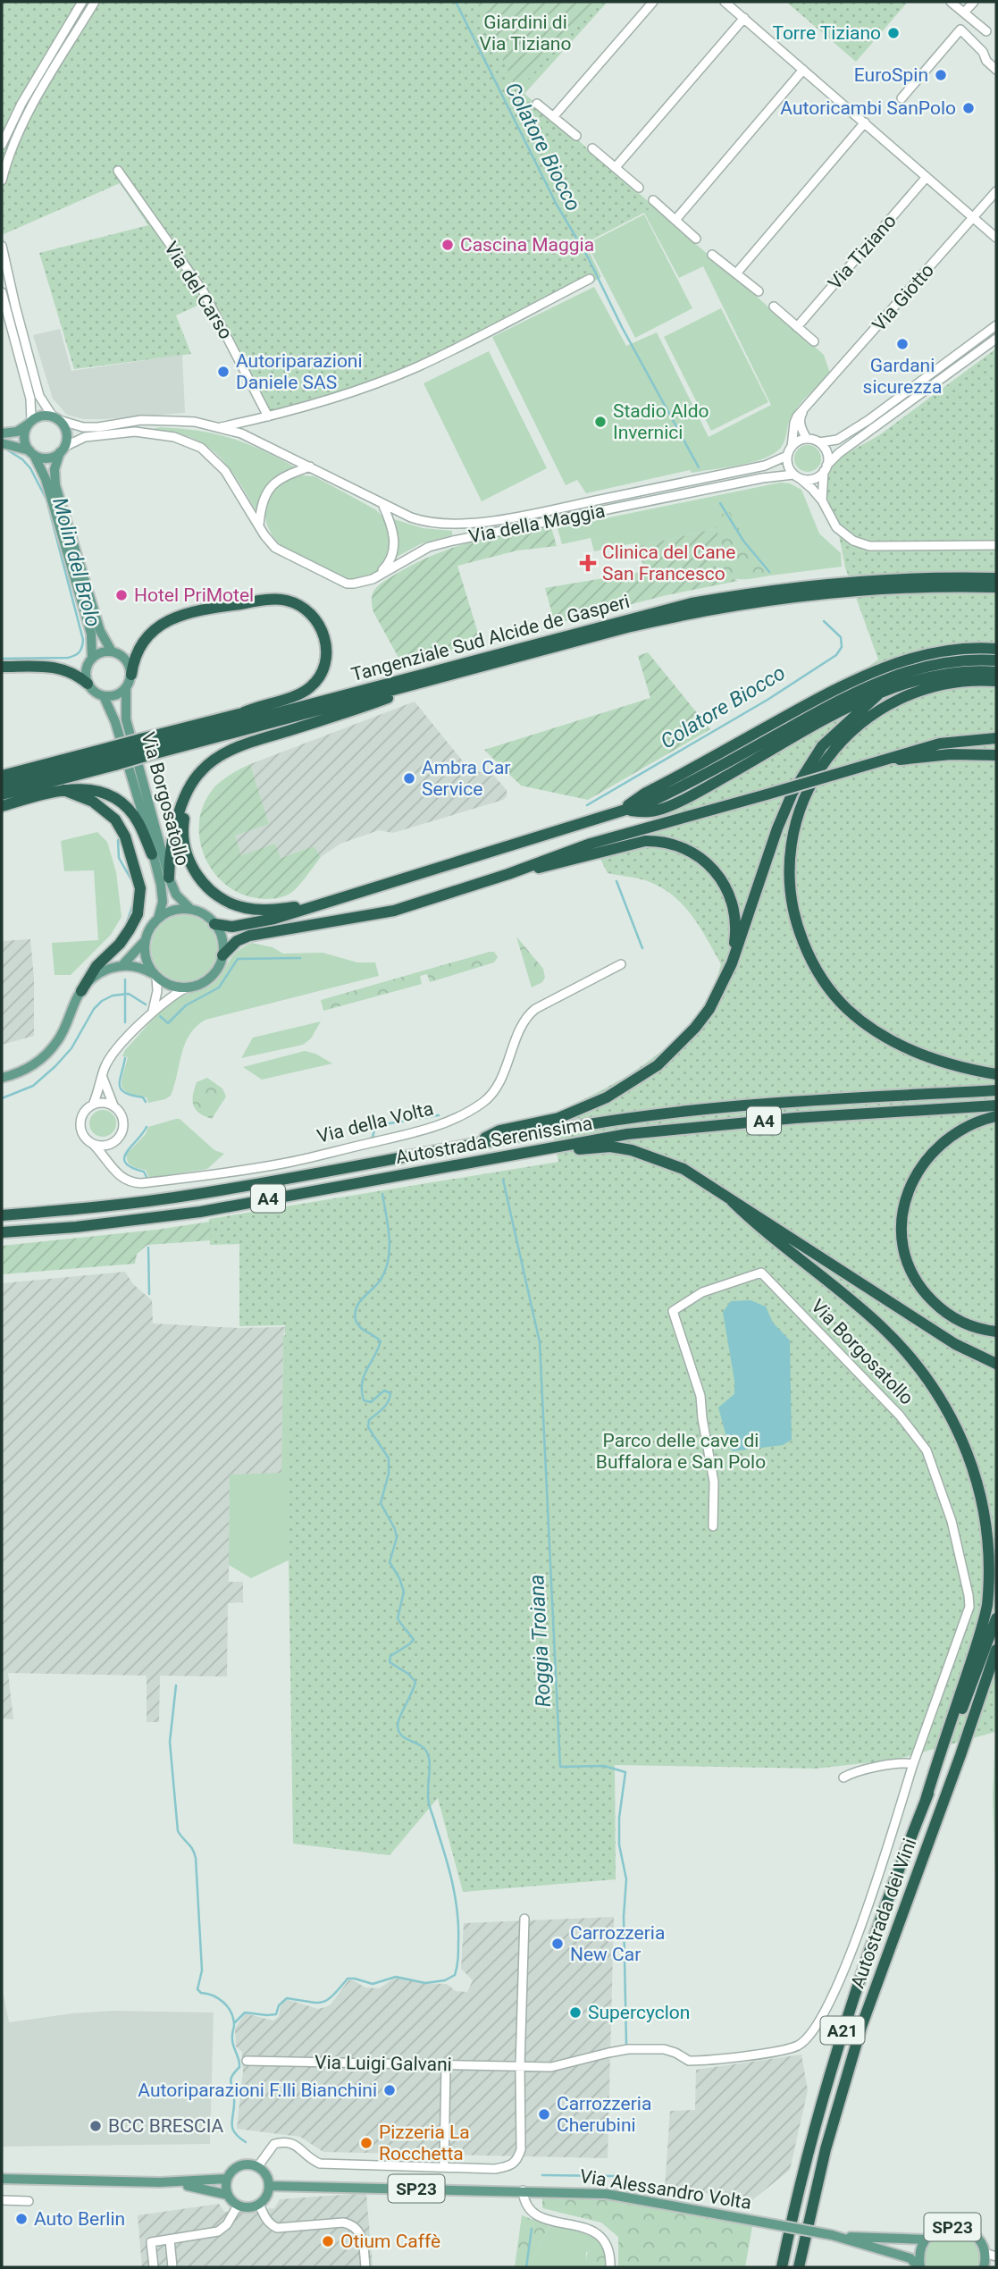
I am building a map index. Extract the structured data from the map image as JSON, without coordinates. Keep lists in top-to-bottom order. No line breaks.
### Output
{"streets":{"highway":["Tangenziale Sud Alcide de Gasperi","A4","Autostrada Serenissima","Autostrada dei Vini","A21"],"main road":["Via Borgosatollo","SP23","Via Alessandro Volta"],"street":["Via Tiziano","Via del Carso","Via Giotto","Via della Maggia","Via della Volta","Via Luigi Galvani"]},"crossings":[["Via Giotto","Via della Maggia"],["Via Borgosatollo","Via Luigi Galvani"],["SP23","Via Alessandro Volta"]],"water":["Colatore Biocco","Molin del Brolo","Roggia Troiana"],"parks":["Giardini di Via Tiziano","Parco delle cave di Buffalora e San Polo"],"places":{"other":["Torre Tiziano","EuroSpin","Autoricambi SanPolo","Cascina Maggia","Gardani sicurezza","Autoriparazioni Daniele SAS","Stadio Aldo Invernici","Hotel PriMotel","Ambra Car Service","Carrozzeria New Car","Supercyclon","Autoriparazioni F.lli Bianchini","Carrozzeria Cherubini","BCC BRESCIA","Pizzeria La Rocchetta","Auto Berlin","Otium Caffè"],"health":["Clinica del Cane San Francesco"]}}
